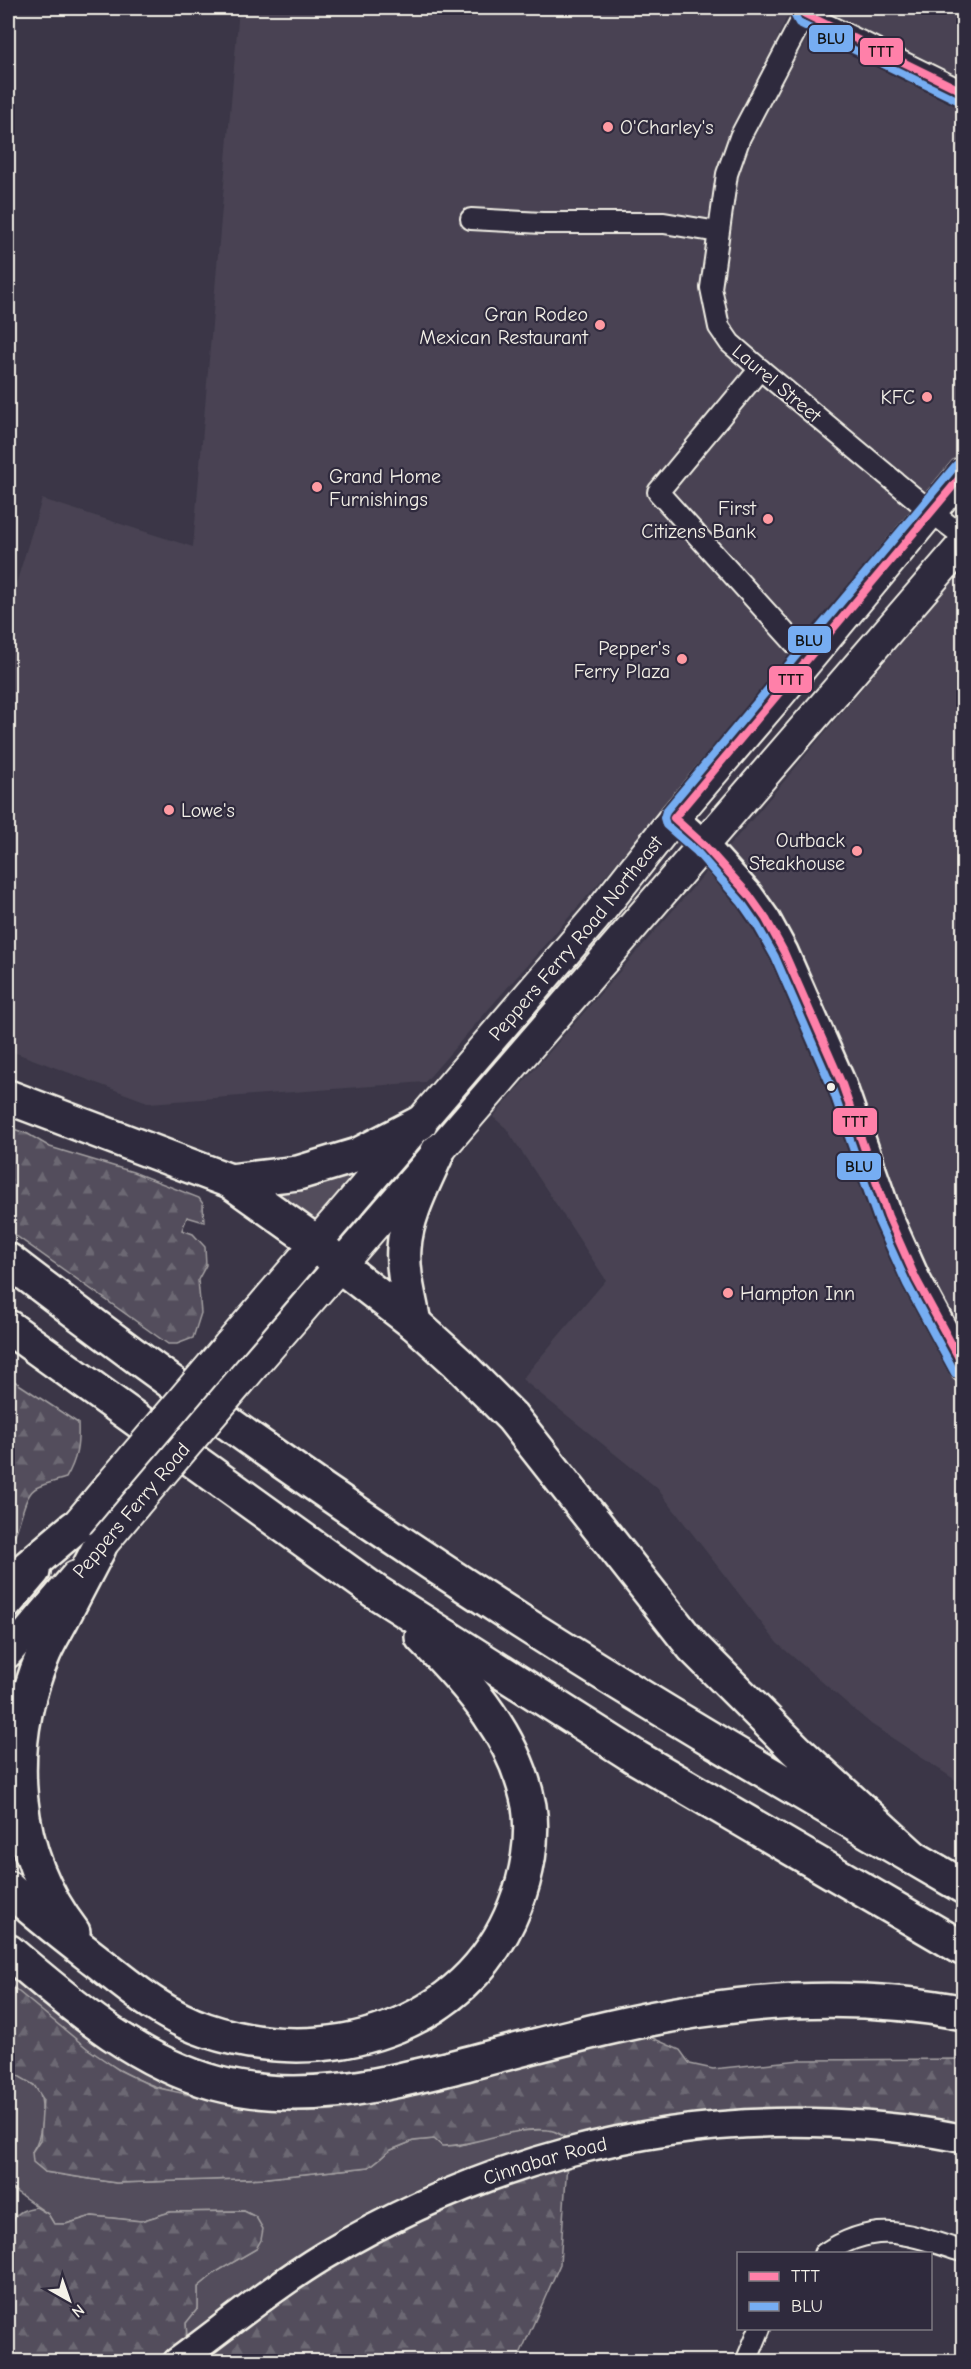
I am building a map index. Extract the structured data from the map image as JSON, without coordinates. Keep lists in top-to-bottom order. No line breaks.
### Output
{"streets":{"main road":["Peppers Ferry Road Northeast","Peppers Ferry Road"],"street":["Laurel Street","Cinnabar Road"]},"crossings":[["Laurel Street","Peppers Ferry Road Northeast"],["Peppers Ferry Road Northeast","Peppers Ferry Road"]],"places":["O'Charley's","Gran Rodeo Mexican Restaurant","KFC","Grand Home Furnishings","First Citizens Bank","Pepper's Ferry Plaza","Lowe's","Outback Steakhouse","Hampton Inn"],"lines":["transit line TTT","transit line BLU"],"legend":["TTT","BLU"],"north":"bottom right"}
